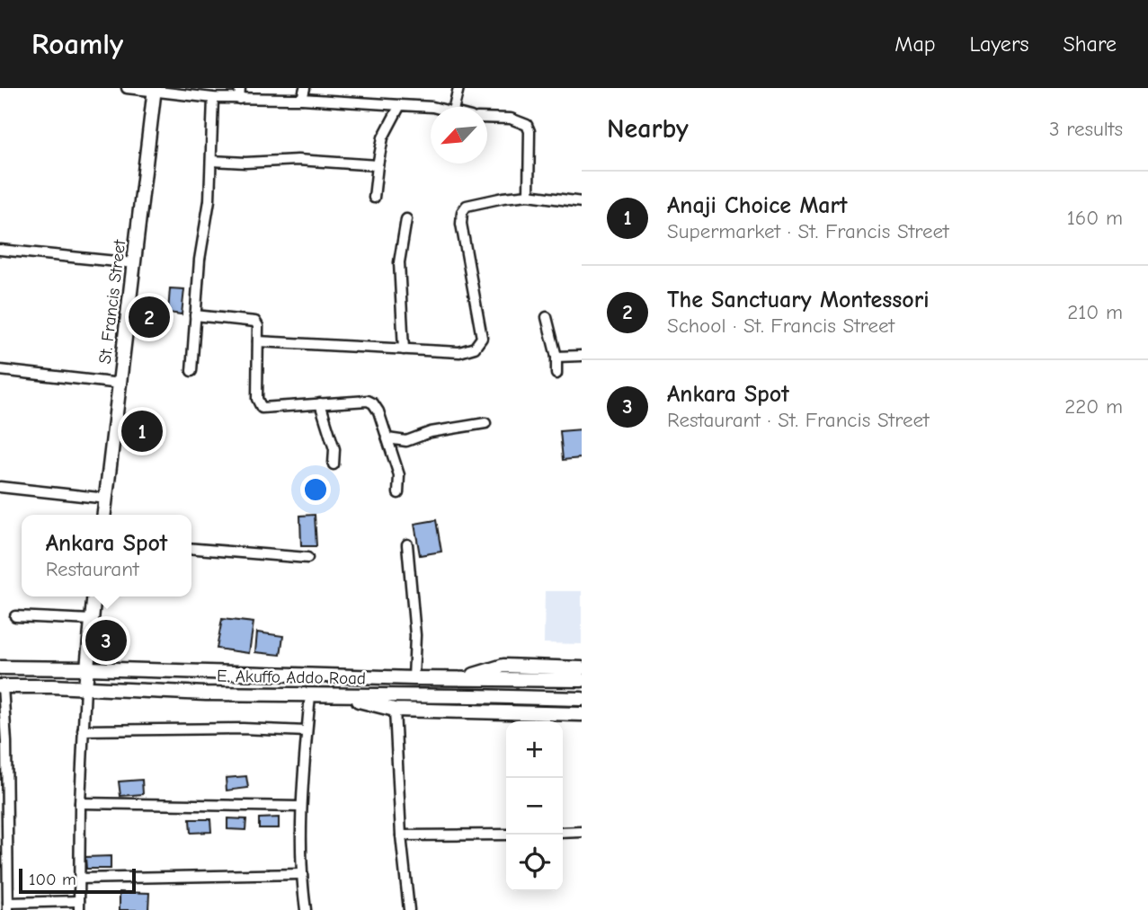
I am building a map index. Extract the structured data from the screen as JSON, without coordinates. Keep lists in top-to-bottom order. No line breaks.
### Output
{"streets":{"main road":["St. Francis Street","E. Akuffo Addo Road"]},"scale_bar":"100 m","north":"bottom left","page":{"header":"Roamly","nav":["Map","Layers","Share"],"heading":["Nearby","3 results"],"list":[{"mark":"1","name":"Anaji Choice Mart","note":"Supermarket · St. Francis Street","value":"160 m"},{"mark":"2","name":"The Sanctuary Montessori","note":"School · St. Francis Street","value":"210 m"},{"mark":"3","name":"Ankara Spot","note":"Restaurant · St. Francis Street","value":"220 m"}],"pins":["2","1","3"],"popup":["Ankara Spot","Restaurant"],"map_buttons":["+","−"],"scale":"100 m"}}
